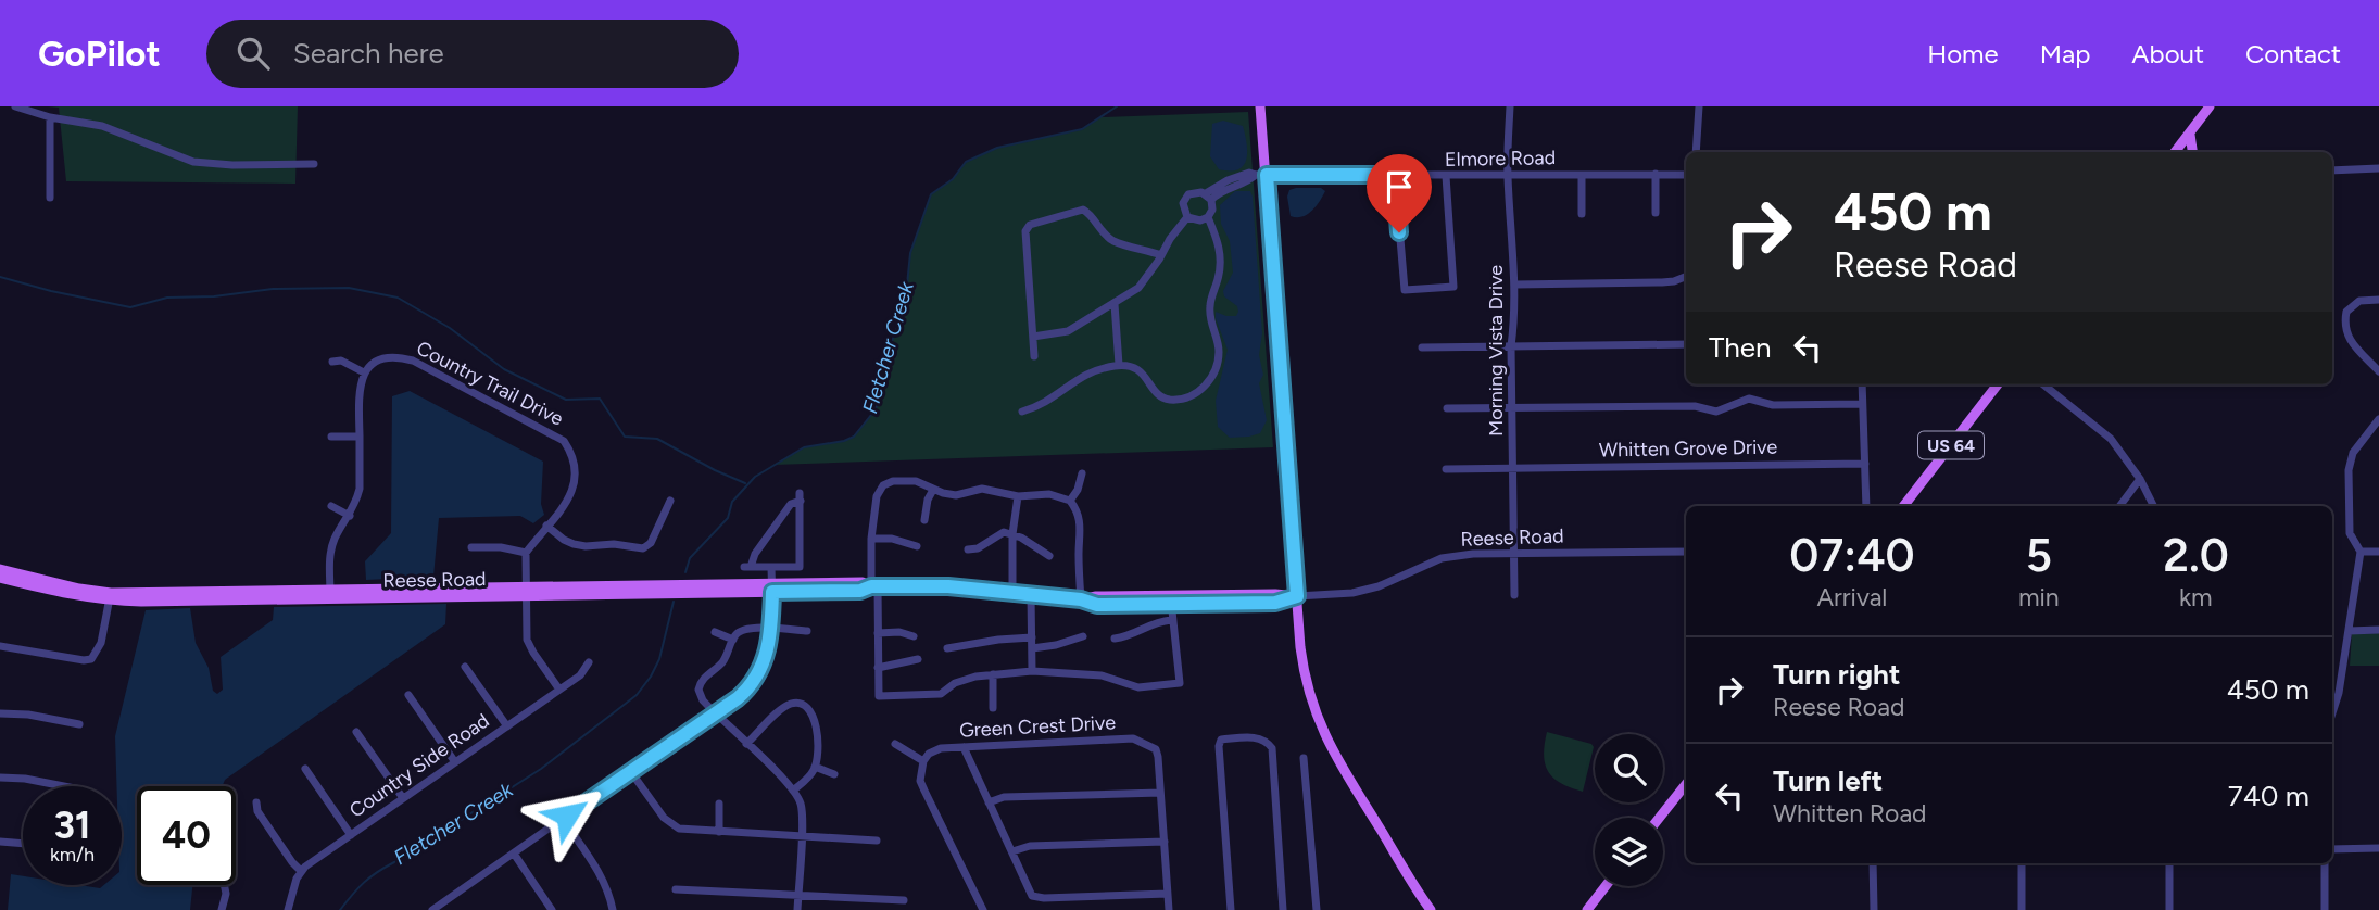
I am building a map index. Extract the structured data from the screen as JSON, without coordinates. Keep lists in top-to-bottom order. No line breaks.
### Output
{"streets":{"main road":["US 64","Reese Road"],"street":["Elmore Road","Morning Vista Drive","Country Trail Drive","Whitten Grove Drive","Green Crest Drive","Country Side Road"]},"crossings":[["Elmore Road","Morning Vista Drive"],["Morning Vista Drive","Whitten Grove Drive"],["Morning Vista Drive","Reese Road"]],"water":["Fletcher Creek"],"page":{"header":"GoPilot","search":"Search here","nav":["Home","Map","About","Contact"],"turn":["450 m","Reese Road"],"then":"Then","eta":["07:40","Arrival","5","min","2.0","km"],"list":[{"name":"Turn right","note":"Reese Road","value":"450 m"},{"name":"Turn left","note":"Whitten Road","value":"740 m"}],"speed":"31 km/h","limit":"40"}}
